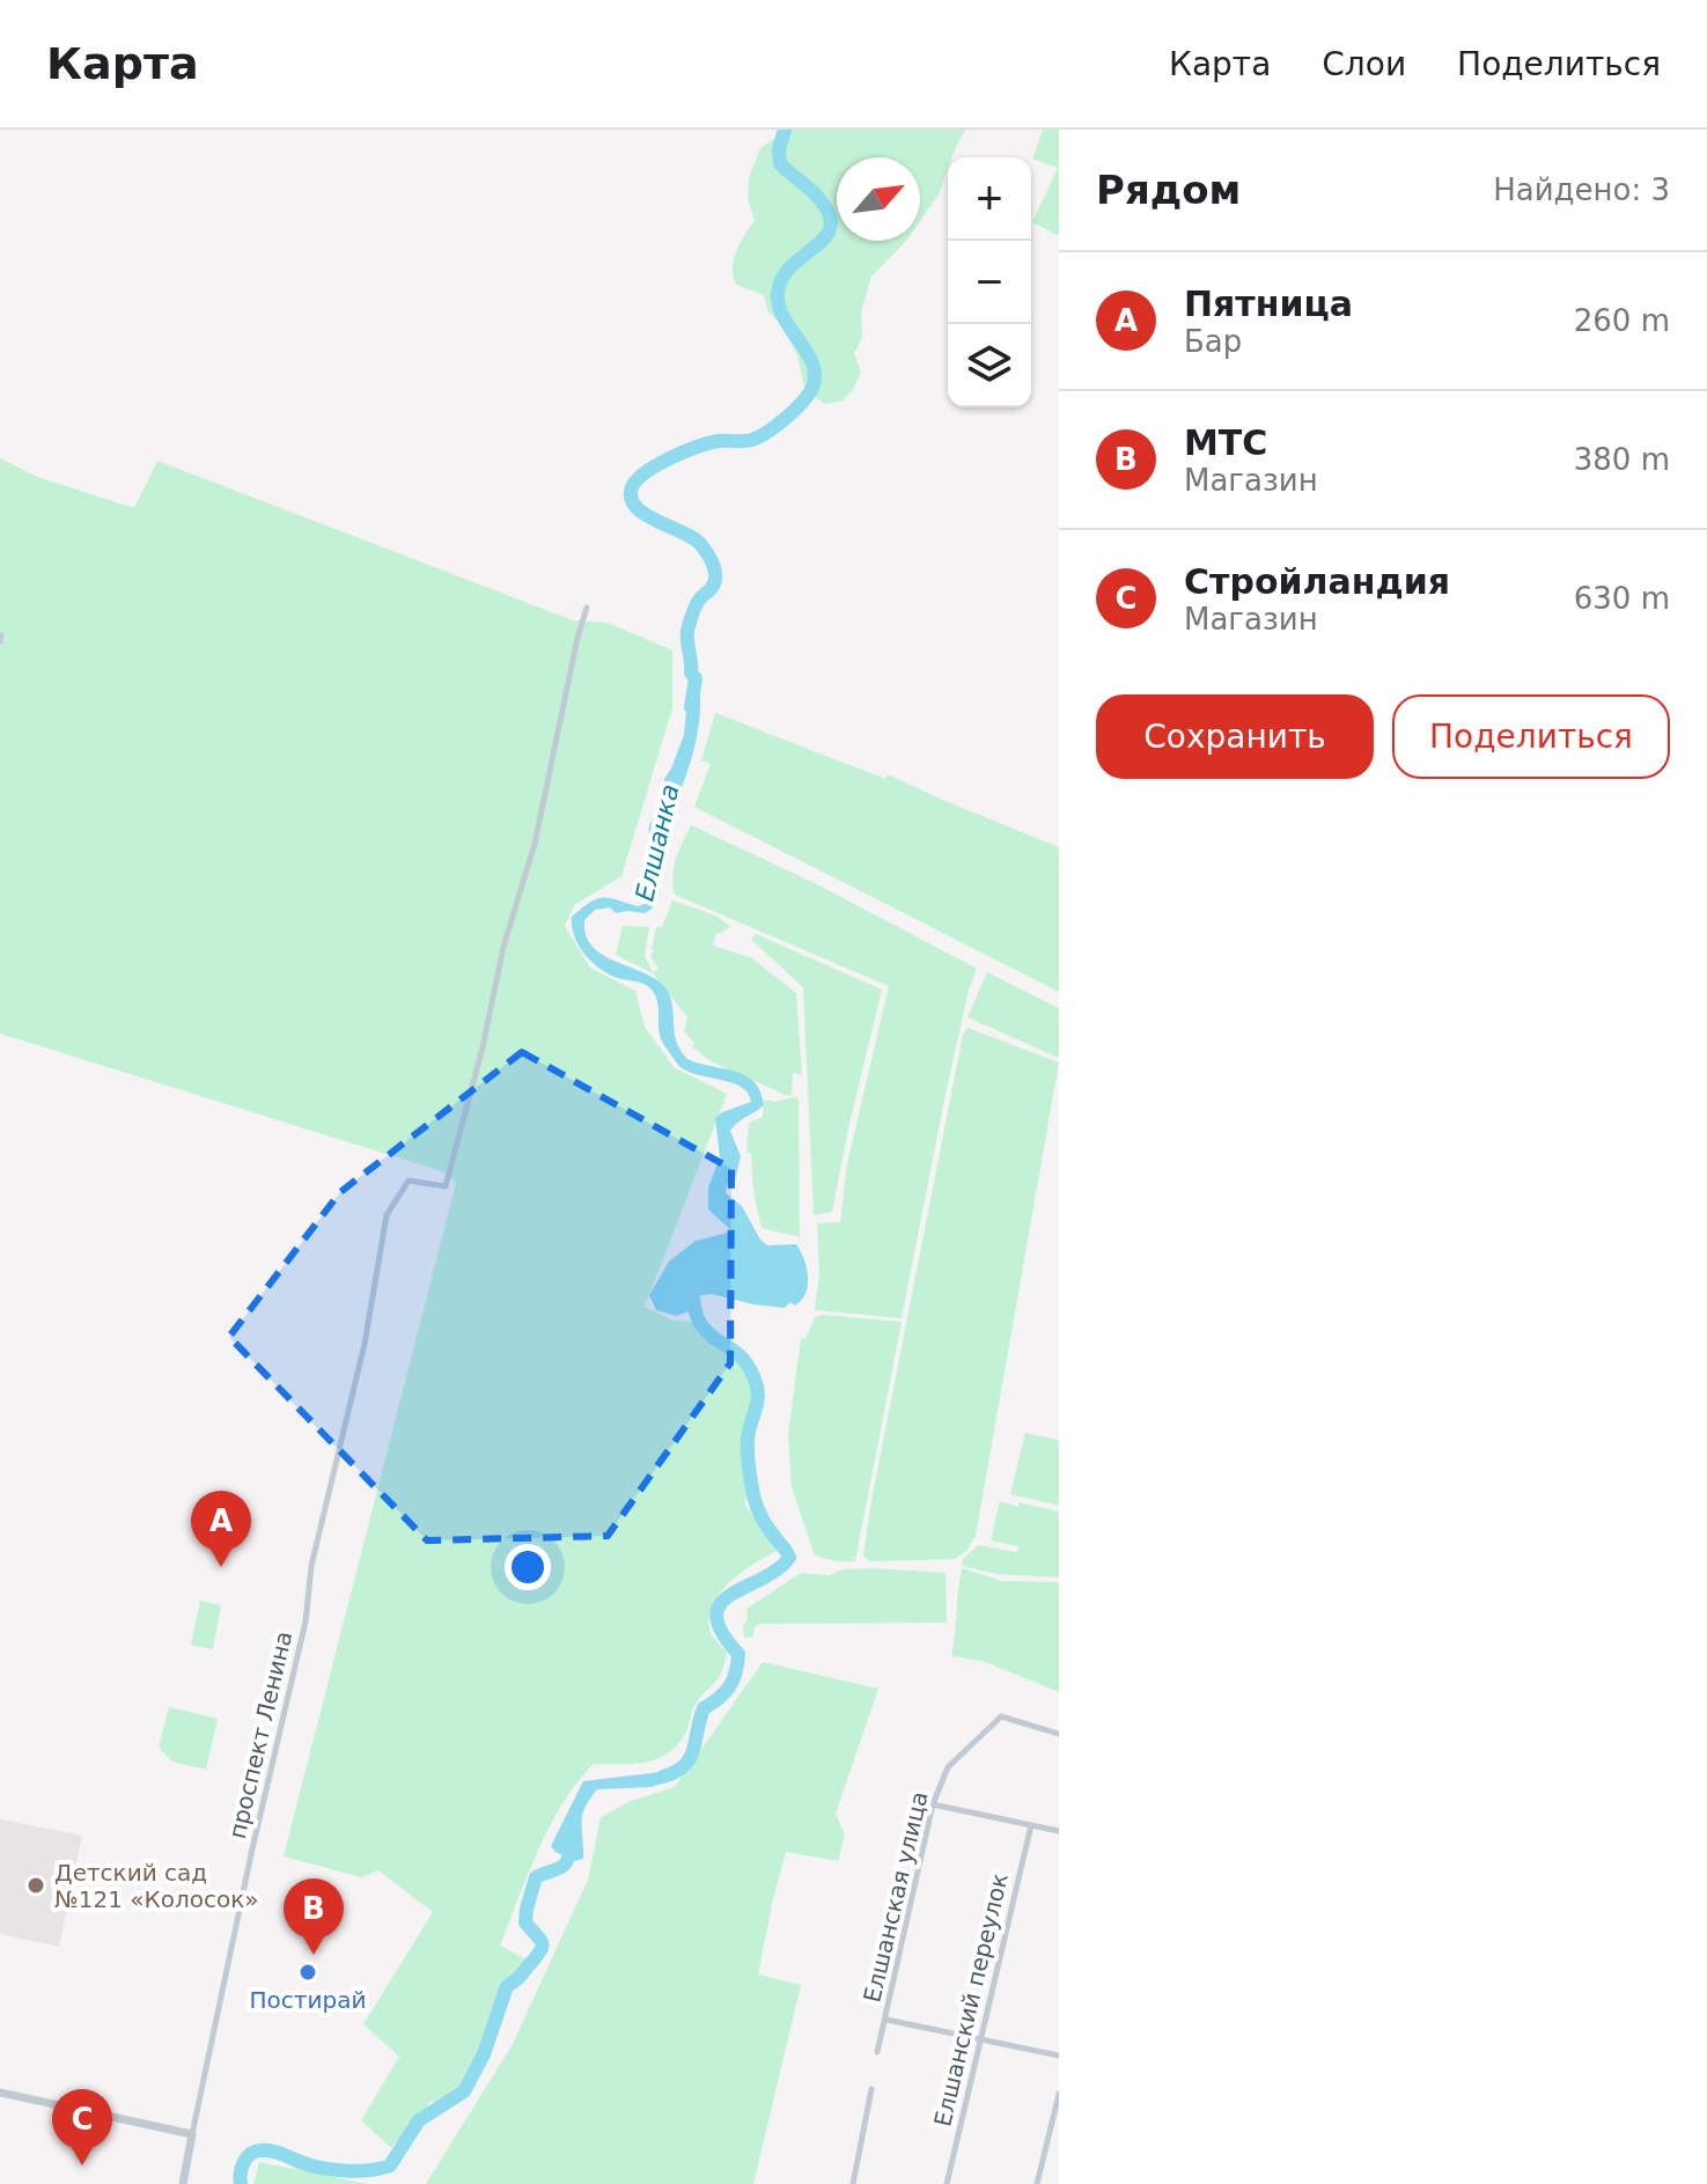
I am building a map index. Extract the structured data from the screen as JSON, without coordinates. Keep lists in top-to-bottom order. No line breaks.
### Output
{"streets":{"street":["проспект Ленина","Елшанская улица","Елшанский переулок"]},"water":["Елшанка"],"places":["Детский сад №121 «Колосок»","Постирай"],"north":"top right","page":{"header":"Карта","nav":["Карта","Слои","Поделиться"],"heading":["Рядом","Найдено: 3"],"map_buttons":["+","−"],"list":[{"mark":"A","name":"Пятница","note":"Бар","value":"260 m"},{"mark":"B","name":"МТС","note":"Магазин","value":"380 m"},{"mark":"C","name":"Стройландия","note":"Магазин","value":"630 m"}],"buttons":["Сохранить","Поделиться"],"pins":["A","B","C"]}}
